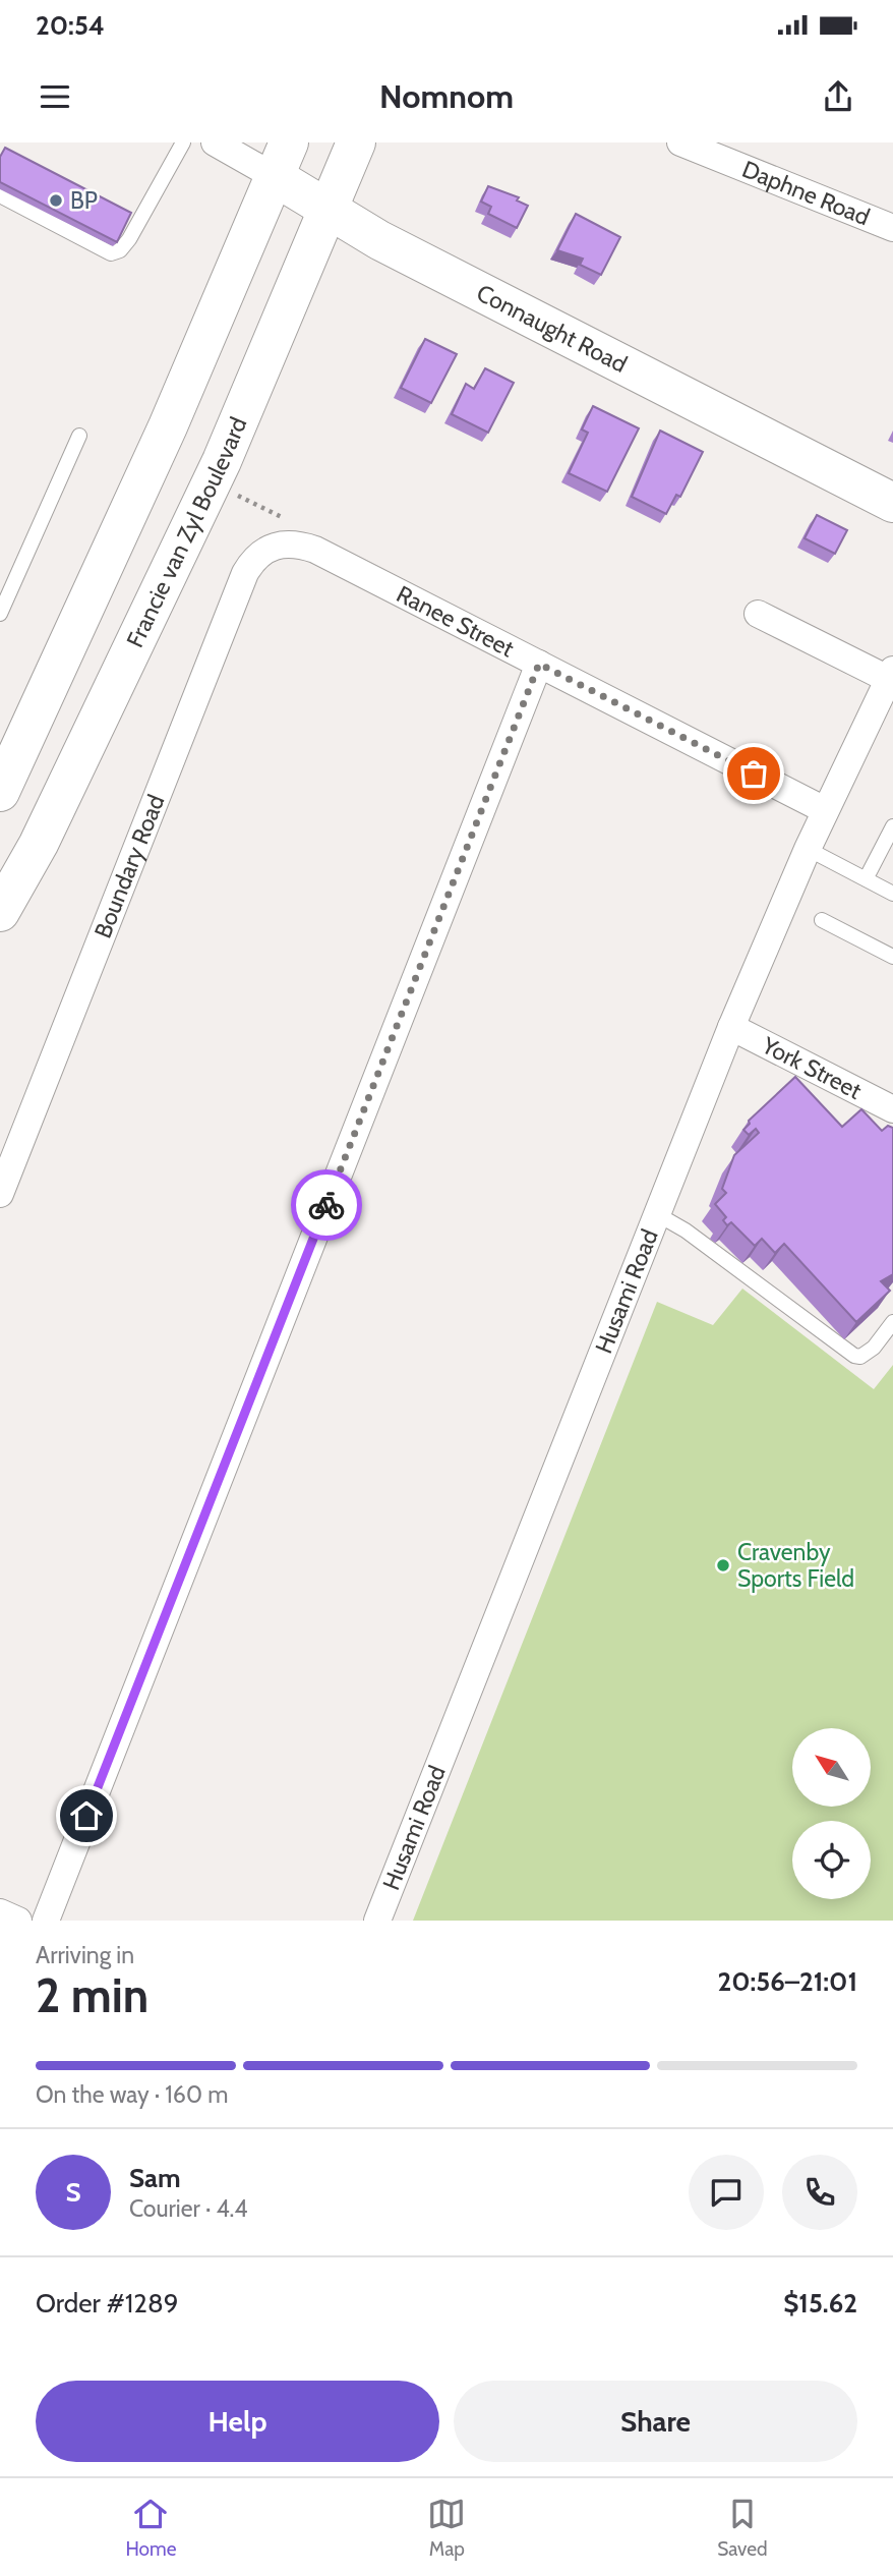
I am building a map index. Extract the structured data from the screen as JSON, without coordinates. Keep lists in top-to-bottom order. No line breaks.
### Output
{"streets":{"main road":["Connaught Road","Francie van Zyl Boulevard"],"street":["Daphne Road","Ranee Street","Boundary Road","York Street","Husami Road"]},"crossings":[["Connaught Road","Francie van Zyl Boulevard"],["Ranee Street","Boundary Road"],["Ranee Street","Husami Road"],["York Street","Husami Road"]],"places":["BP","Cravenby Sports Field"],"north":"top left","page":{"status":"20:54","header":"Nomnom","heading":["2 min","Arriving in","20:56–21:01"],"panel":["Sam","Courier · 4.4","Order #1289","$15.62"],"bar":"On the way · 160 m","round":"S","buttons":["Help","Share"],"tabs":["Home","Map","Saved"]}}
